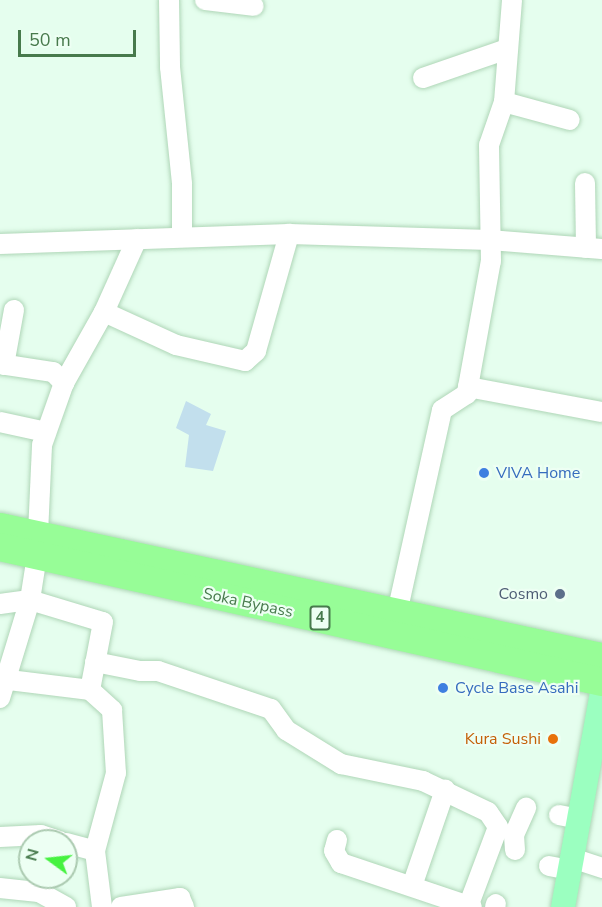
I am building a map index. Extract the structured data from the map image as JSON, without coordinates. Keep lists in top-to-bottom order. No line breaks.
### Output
{"streets":{"highway":["Soka Bypass","4"]},"places":["VIVA Home","Cosmo","Cycle Base Asahi","Kura Sushi"],"scale_bar":"50 m","north":"left"}
